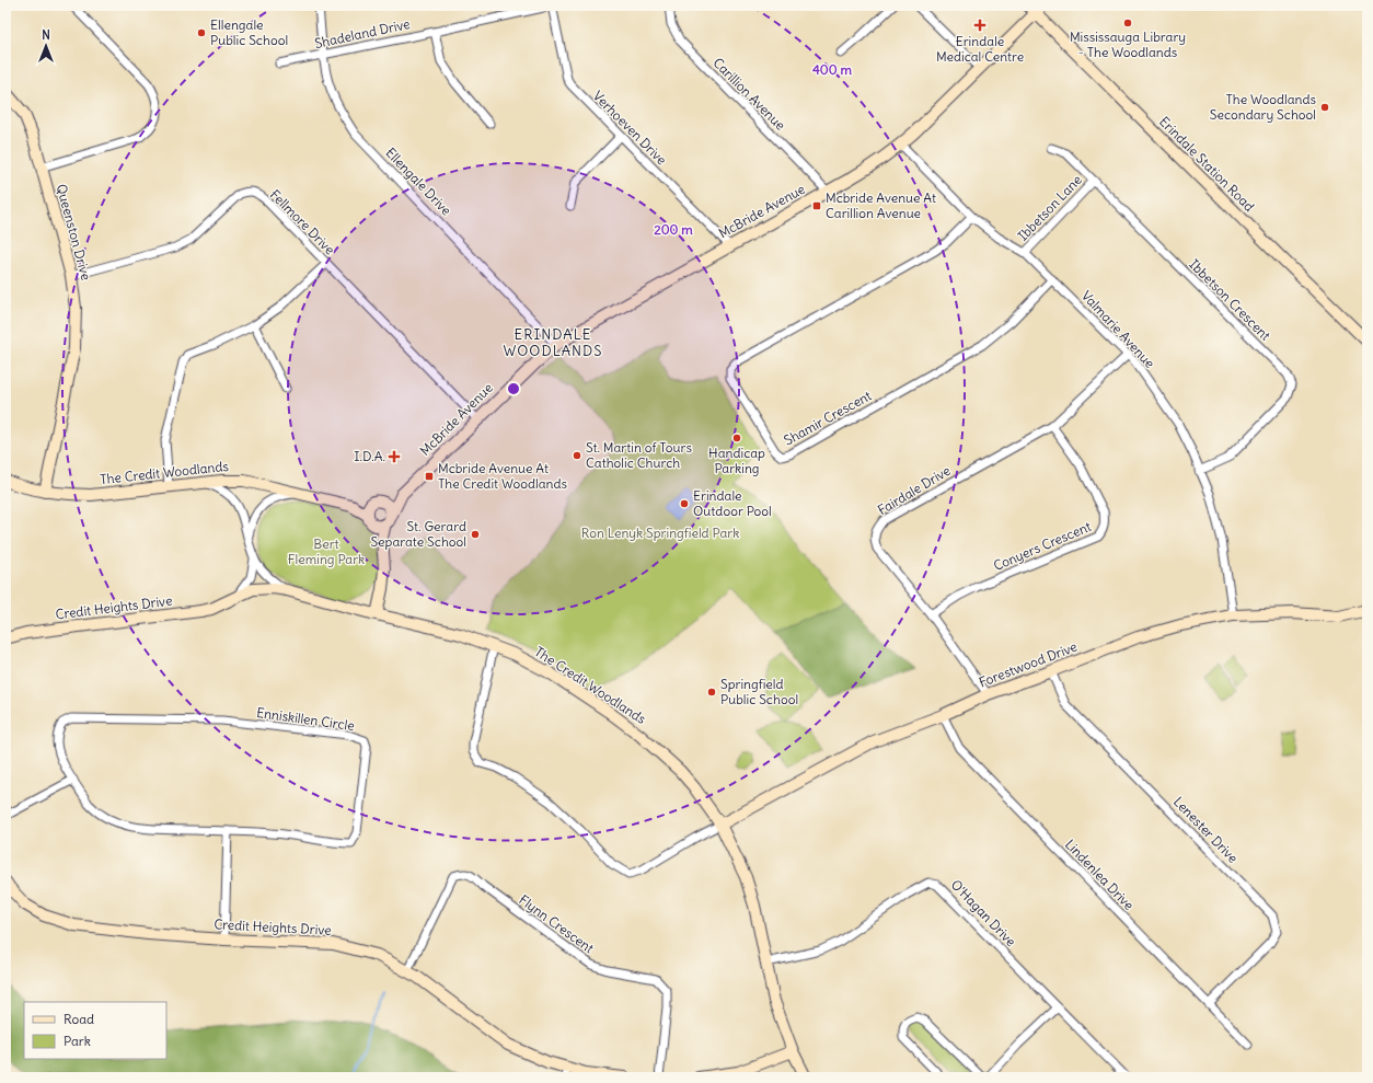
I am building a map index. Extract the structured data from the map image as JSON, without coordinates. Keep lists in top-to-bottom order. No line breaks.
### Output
{"streets":{"street":["Shadeland Drive","Carillion Avenue","Verhoeven Drive","Erindale Station Road","Ellengale Drive","Ibbetson Lane","McBride Avenue","Fellmore Drive","Queenston Drive","Ibbetson Crescent","Valmarie Avenue","Shamir Crescent","The Credit Woodlands","Fairdale Drive","Conyers Crescent","Credit Heights Drive","Forestwood Drive","Enniskillen Circle","Lenester Drive","Lindenlea Drive","O'Hagan Drive","Flynn Crescent"]},"crossings":[["Shadeland Drive","Verhoeven Drive"],["Shadeland Drive","Ellengale Drive"],["Carillion Avenue","McBride Avenue"],["Verhoeven Drive","McBride Avenue"],["Erindale Station Road","McBride Avenue"],["Ellengale Drive","McBride Avenue"],["Ibbetson Lane","Ibbetson Crescent"],["Ibbetson Lane","Valmarie Avenue"],["McBride Avenue","Fellmore Drive"],["McBride Avenue","Valmarie Avenue"],["McBride Avenue","The Credit Woodlands"],["Fellmore Drive","Queenston Drive"],["Queenston Drive","The Credit Woodlands"],["Ibbetson Crescent","Valmarie Avenue"],["Valmarie Avenue","Shamir Crescent"],["Valmarie Avenue","Fairdale Drive"],["Valmarie Avenue","Forestwood Drive"],["The Credit Woodlands","Credit Heights Drive"],["The Credit Woodlands","Forestwood Drive"],["The Credit Woodlands","O'Hagan Drive"],["Fairdale Drive","Conyers Crescent"],["Fairdale Drive","Forestwood Drive"],["Credit Heights Drive","Flynn Crescent"],["Forestwood Drive","Lenester Drive"],["Forestwood Drive","Lindenlea Drive"],["Lenester Drive","Lindenlea Drive"]],"districts":["ERINDALE WOODLANDS"],"parks":["Ron Lenyk Springfield Park","Bert Fleming Park"],"places":{"other":["Mississauga Library - The Woodlands","Ellengale Public School","The Woodlands Secondary School","Handicap Parking","St. Martin of Tours Catholic Church","Erindale Outdoor Pool","St. Gerard Separate School","Springfield Public School"],"health":["Erindale Medical Centre","I.D.A."],"transit":["Mcbride Avenue At Carillion Avenue","Mcbride Avenue At The Credit Woodlands"]},"legend":["Road","Park"],"north":"top","rings":["400 m","200 m"]}
